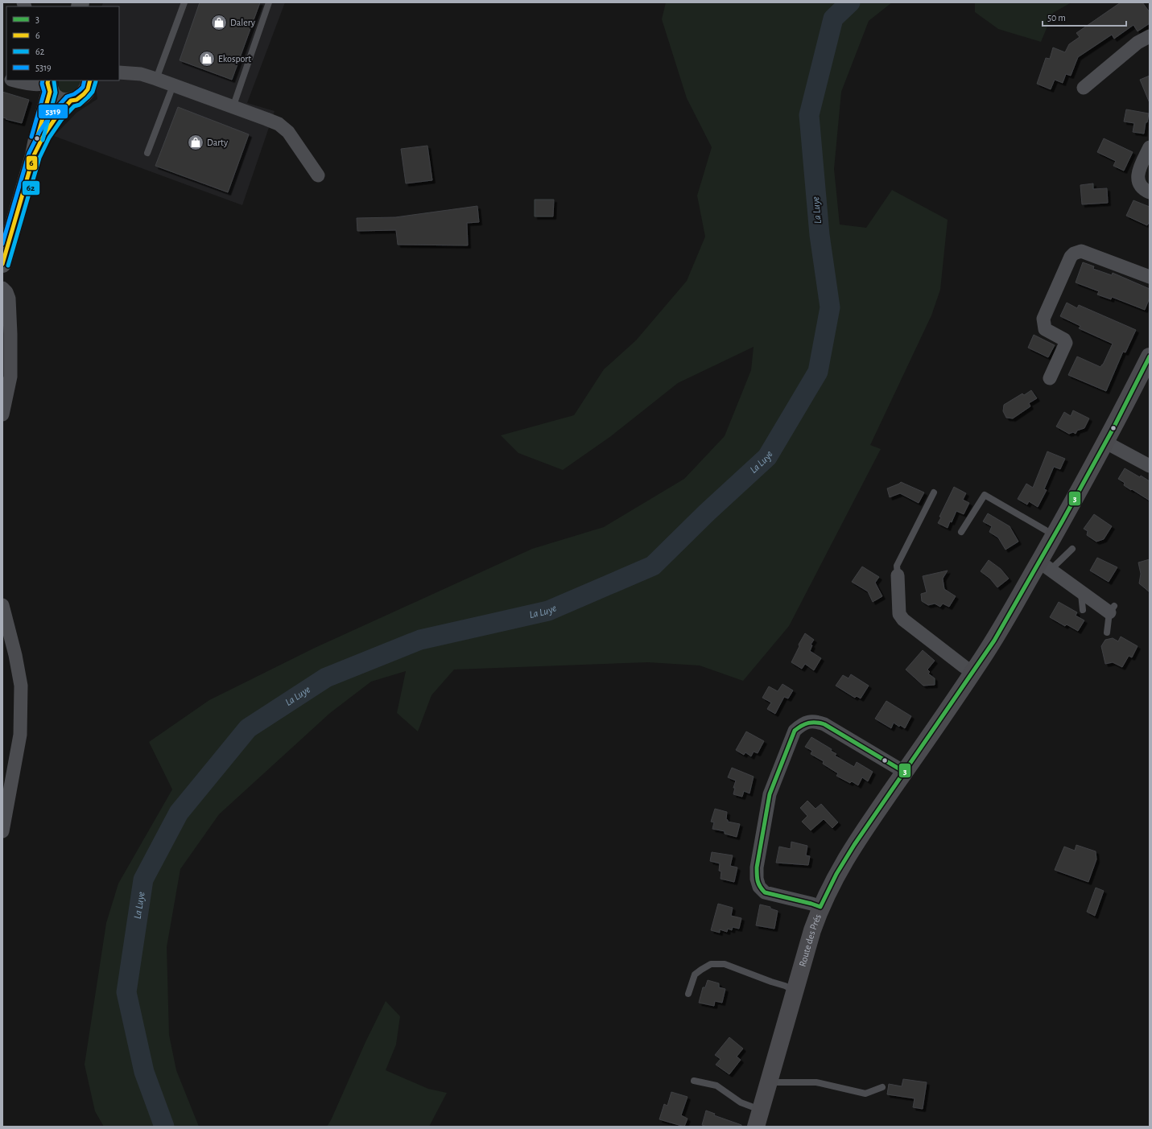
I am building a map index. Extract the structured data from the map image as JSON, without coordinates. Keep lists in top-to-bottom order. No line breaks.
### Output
{"streets":{"street":["Route des Prés"]},"water":["La Luye"],"places":{"shop":["Dalery","Ekosport","Darty"]},"lines":["transit line 6","transit line 5319","transit line 62","transit line 3"],"legend":["3","6","62","5319"],"scale_bar":"50 m"}
